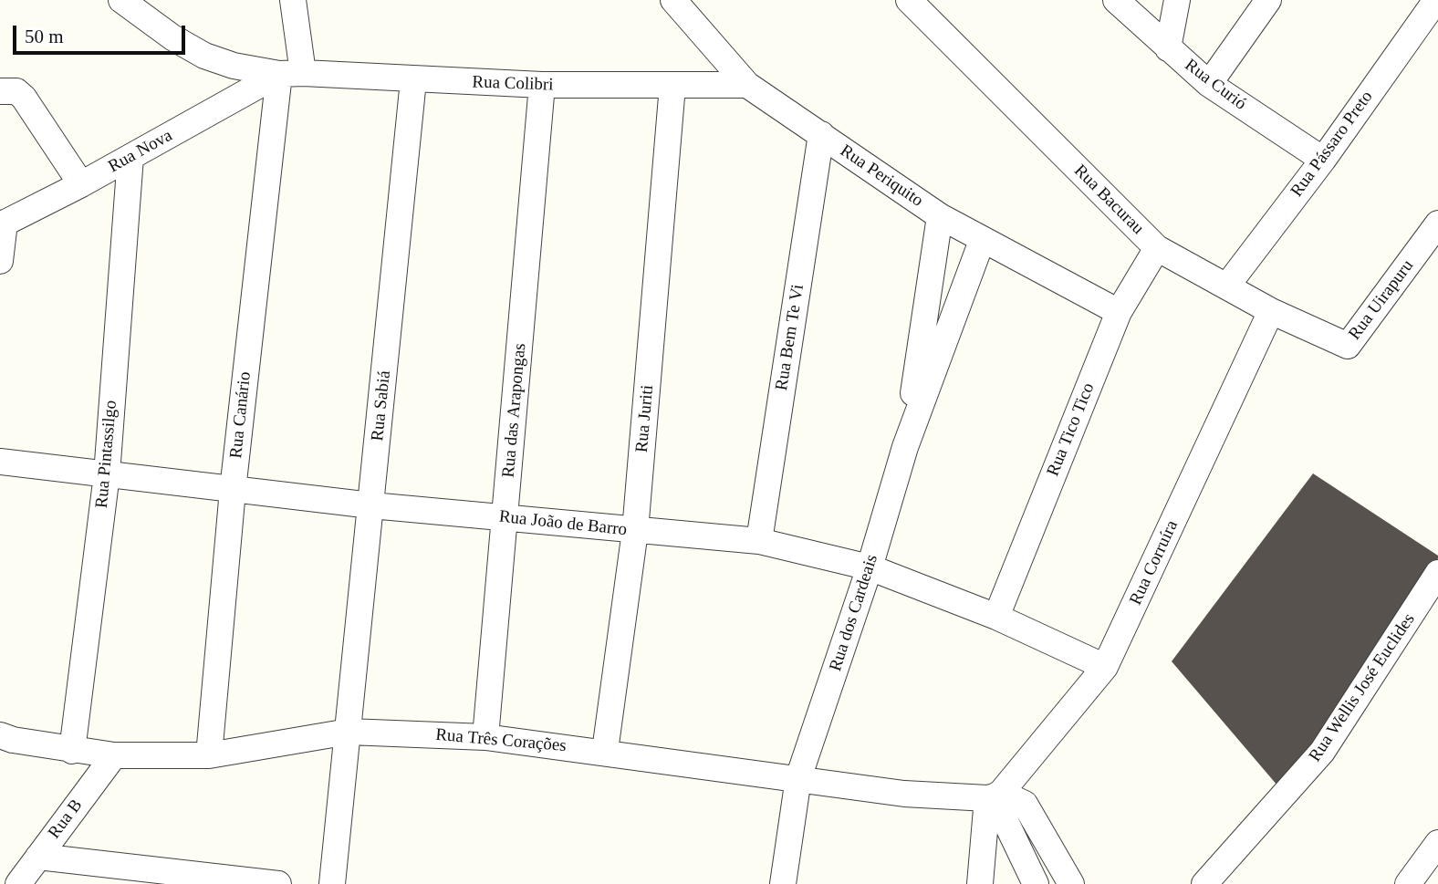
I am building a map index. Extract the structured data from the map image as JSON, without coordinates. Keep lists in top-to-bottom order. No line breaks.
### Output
{"streets":{"street":["Rua Colibri","Rua Curió","Rua Pássaro Preto","Rua Nova","Rua Periquito","Rua Bacurau","Rua Uirapuru","Rua Bem Te Vi","Rua Sabiá","Rua das Arapongas","Rua Canário","Rua Juriti","Rua Tico Tico","Rua Pintassilgo","Rua João de Barro","Rua Corruíra","Rua dos Cardeais","Rua Wellis José Euclides","Rua Três Corações","Rua B"]},"crossings":[["Rua Colibri","Rua Nova"],["Rua Colibri","Rua Periquito"],["Rua Colibri","Rua Sabiá"],["Rua Colibri","Rua das Arapongas"],["Rua Colibri","Rua Canário"],["Rua Colibri","Rua Juriti"],["Rua Curió","Rua Pássaro Preto"],["Rua Pássaro Preto","Rua Bacurau"],["Rua Nova","Rua Canário"],["Rua Nova","Rua Pintassilgo"],["Rua Periquito","Rua Bem Te Vi"],["Rua Periquito","Rua Tico Tico"],["Rua Periquito","Rua dos Cardeais"],["Rua Bacurau","Rua Uirapuru"],["Rua Bacurau","Rua Tico Tico"],["Rua Bacurau","Rua Corruíra"],["Rua Bem Te Vi","Rua João de Barro"],["Rua Sabiá","Rua João de Barro"],["Rua Sabiá","Rua Três Corações"],["Rua das Arapongas","Rua João de Barro"],["Rua das Arapongas","Rua Três Corações"],["Rua Canário","Rua João de Barro"],["Rua Canário","Rua Três Corações"],["Rua Juriti","Rua João de Barro"],["Rua Juriti","Rua Três Corações"],["Rua Tico Tico","Rua João de Barro"],["Rua Pintassilgo","Rua João de Barro"],["Rua Pintassilgo","Rua Três Corações"],["Rua João de Barro","Rua Corruíra"],["Rua João de Barro","Rua dos Cardeais"],["Rua Corruíra","Rua Três Corações"],["Rua dos Cardeais","Rua Três Corações"],["Rua Três Corações","Rua B"]],"scale_bar":"50 m"}
